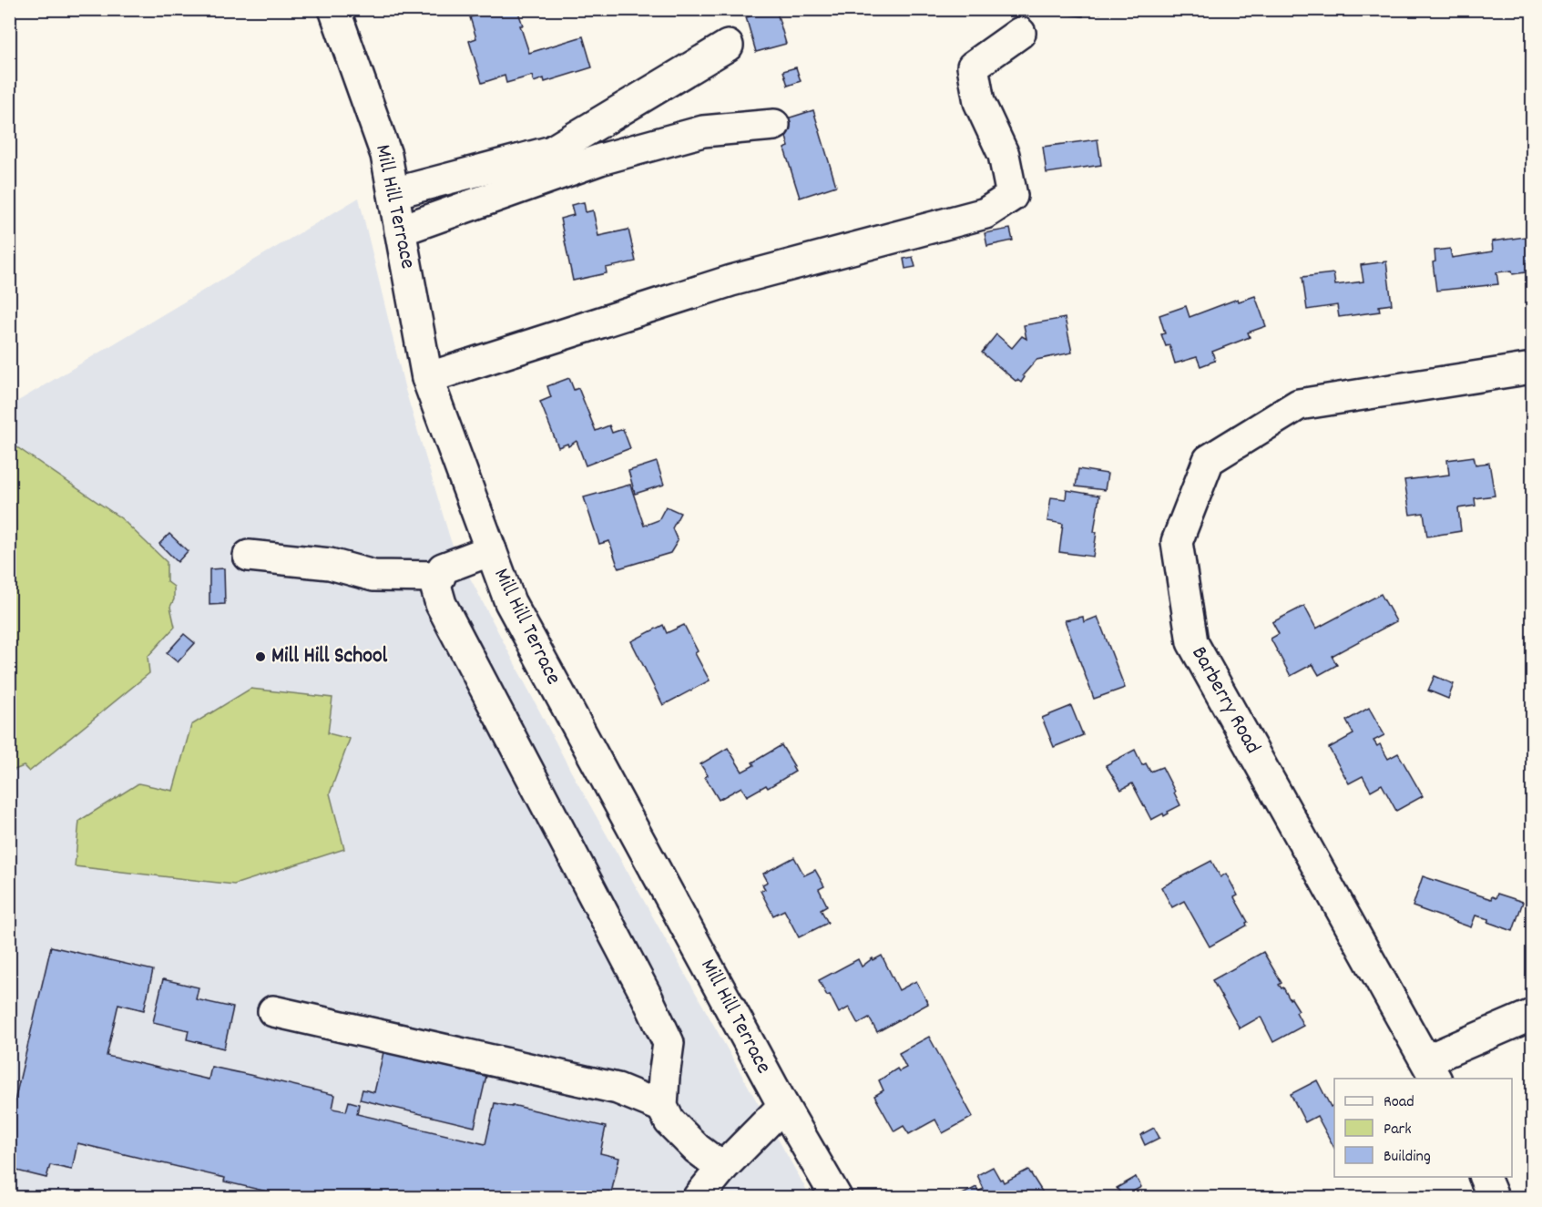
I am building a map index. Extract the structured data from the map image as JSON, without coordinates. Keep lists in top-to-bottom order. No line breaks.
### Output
{"streets":{"street":["Mill Hill Terrace","Barberry Road"]},"places":["Mill Hill School"],"legend":["Road","Park","Building"]}
